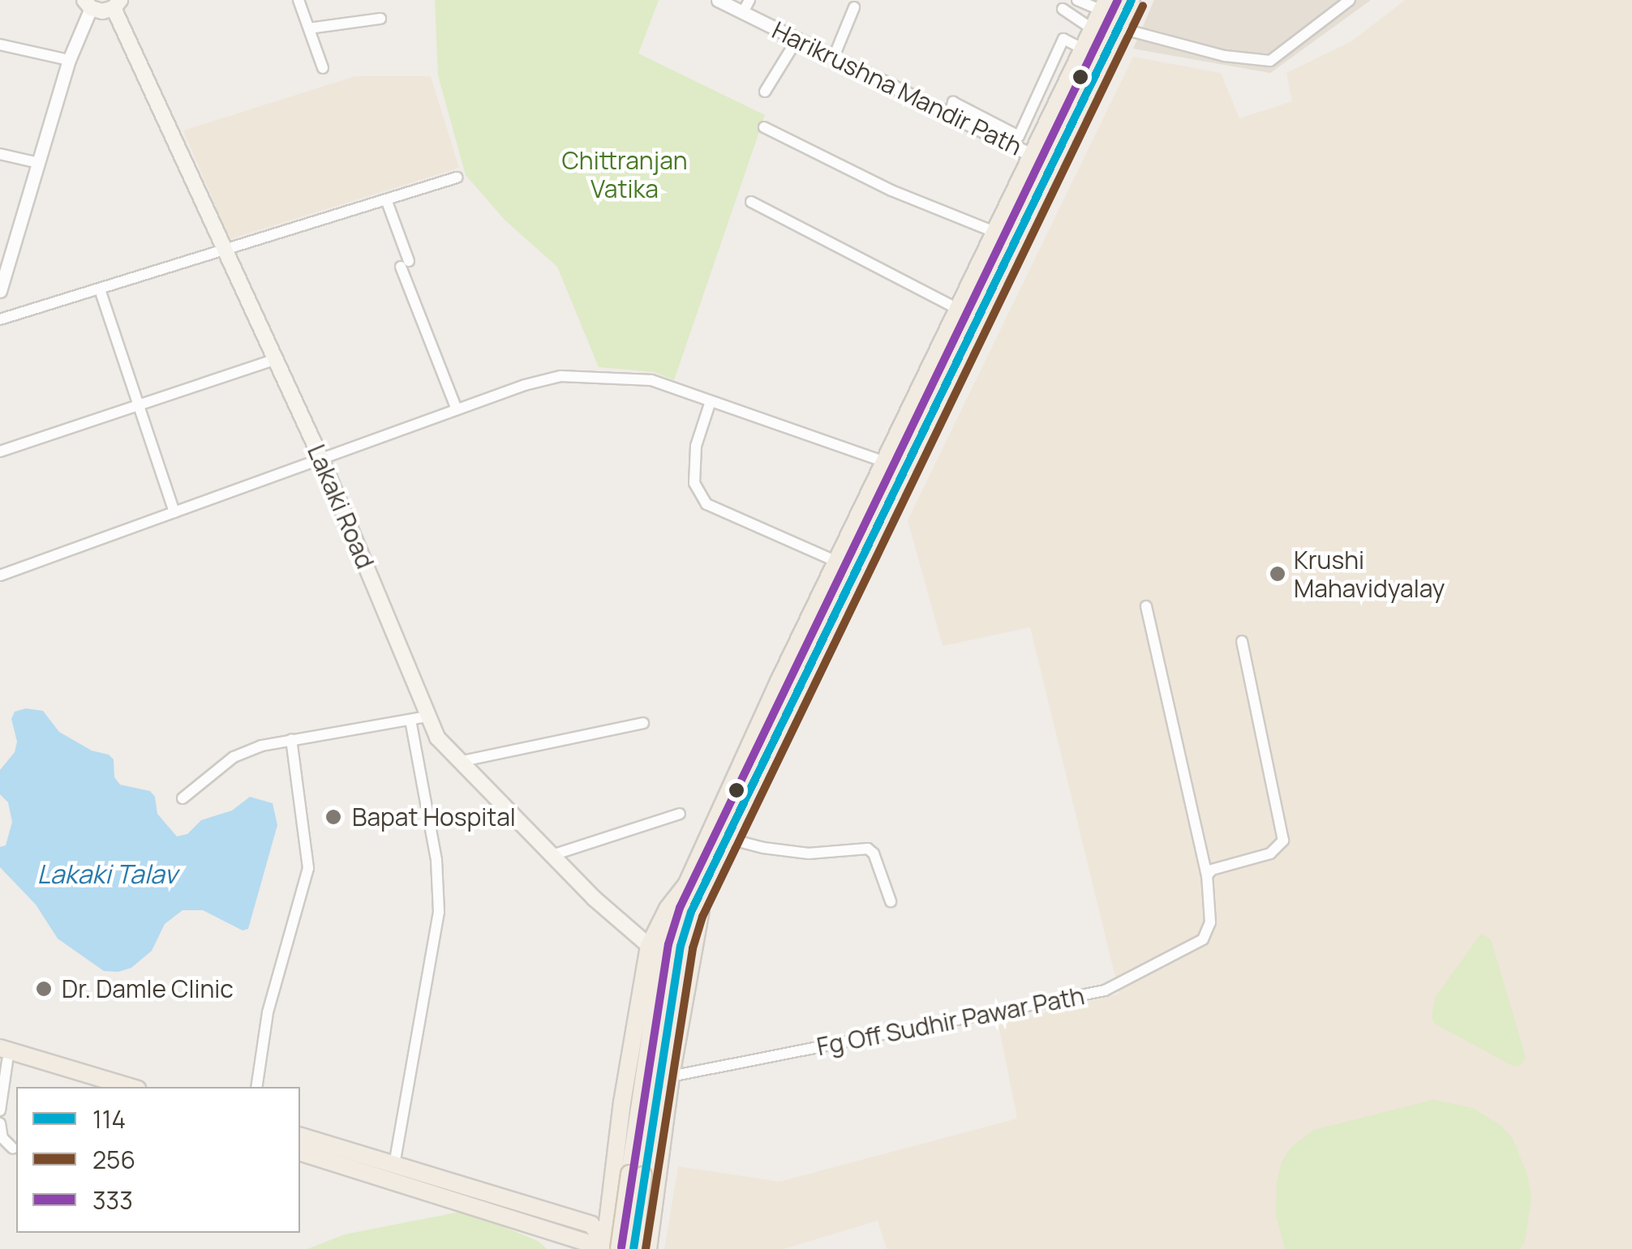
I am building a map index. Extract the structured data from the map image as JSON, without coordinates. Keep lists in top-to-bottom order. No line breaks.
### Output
{"streets":{"main road":["Lakaki Road"],"street":["Harikrushna Mandir Path","Fg Off Sudhir Pawar Path"]},"water":["Lakaki Talav"],"parks":["Chittranjan Vatika"],"places":["Krushi Mahavidyalay","Bapat Hospital","Dr. Damle Clinic"],"lines":["transit line 114","transit line 333","transit line 256"],"legend":["114","256","333"]}
